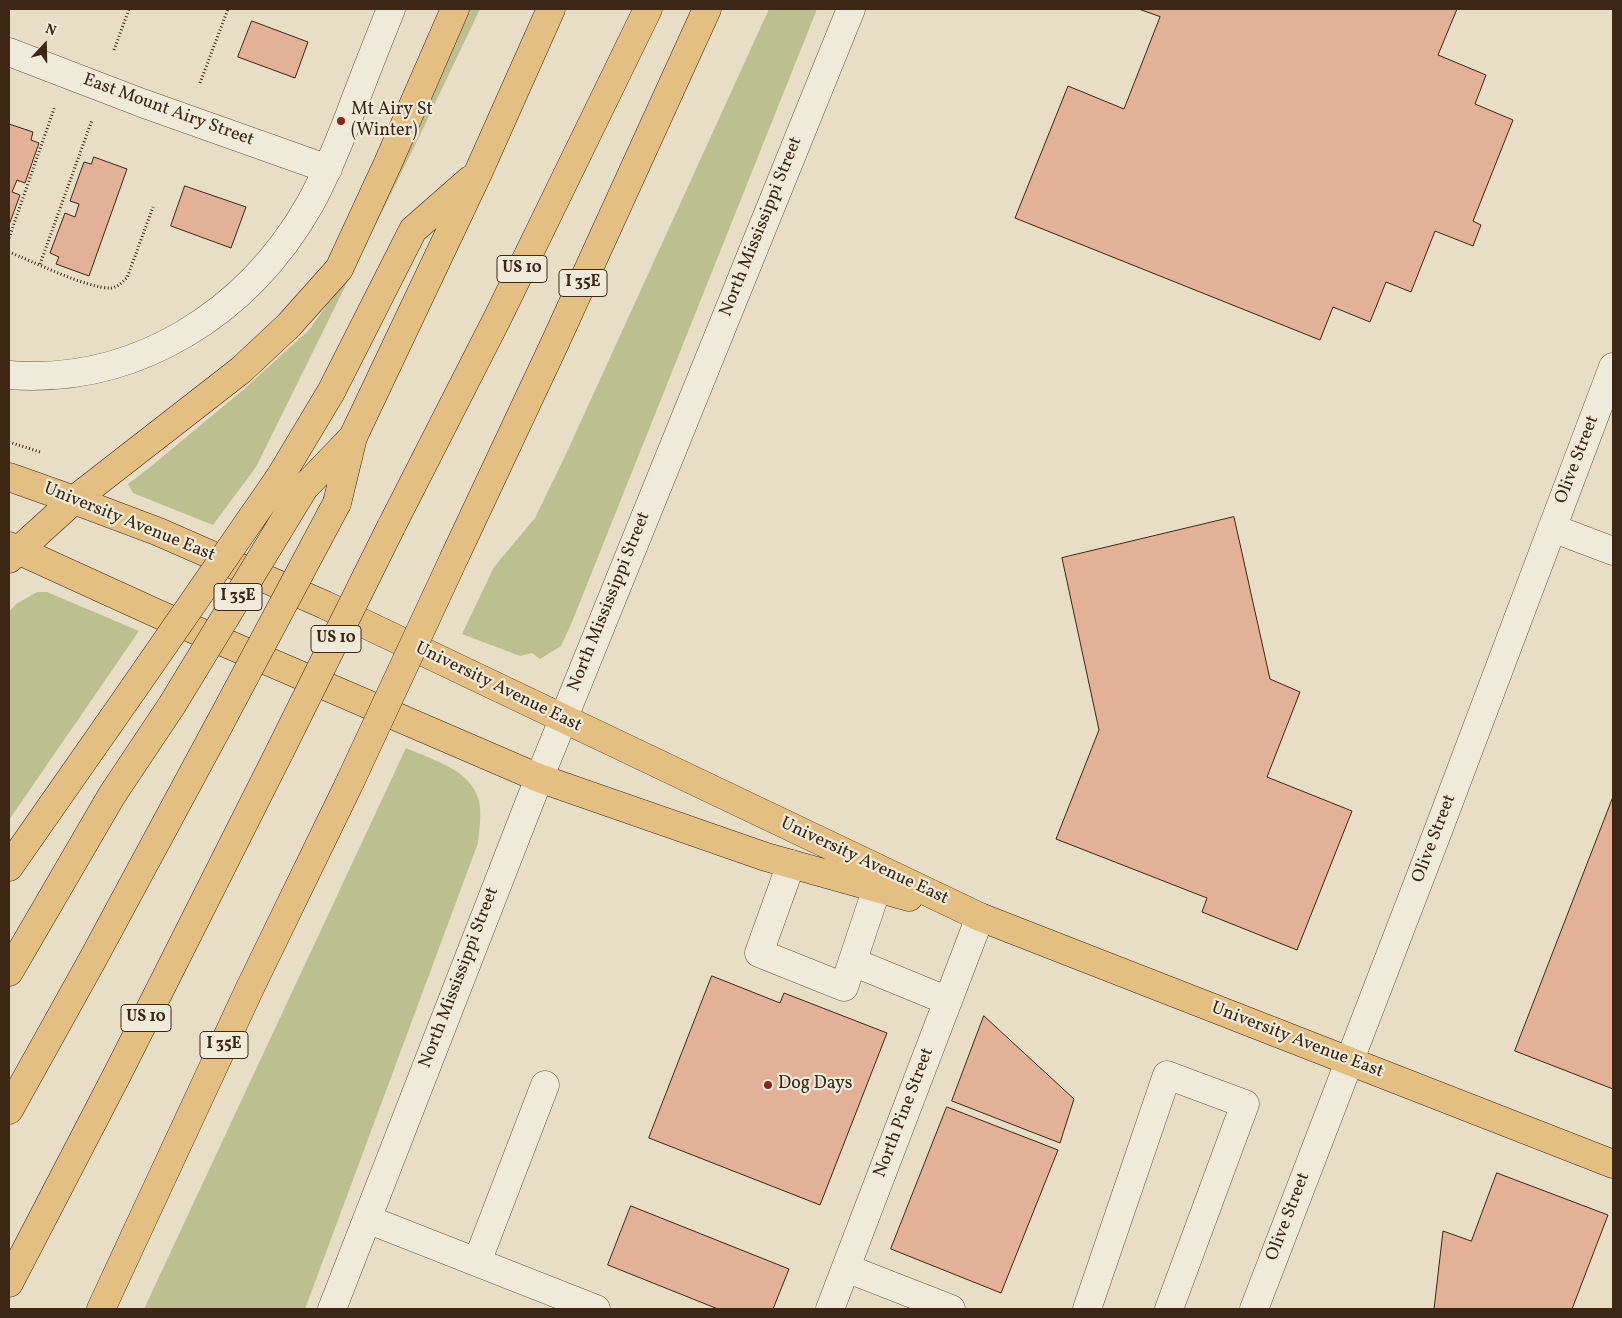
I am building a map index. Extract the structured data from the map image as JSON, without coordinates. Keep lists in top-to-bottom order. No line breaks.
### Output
{"streets":{"main road":["US 10","I 35E","University Avenue East"],"street":["East Mount Airy Street","North Mississippi Street","Olive Street","North Pine Street"]},"crossings":[["North Mississippi Street","University Avenue East"],["Olive Street","University Avenue East"],["University Avenue East","North Pine Street"]],"places":["Mt Airy St (Winter)","Dog Days"],"north":"top"}
